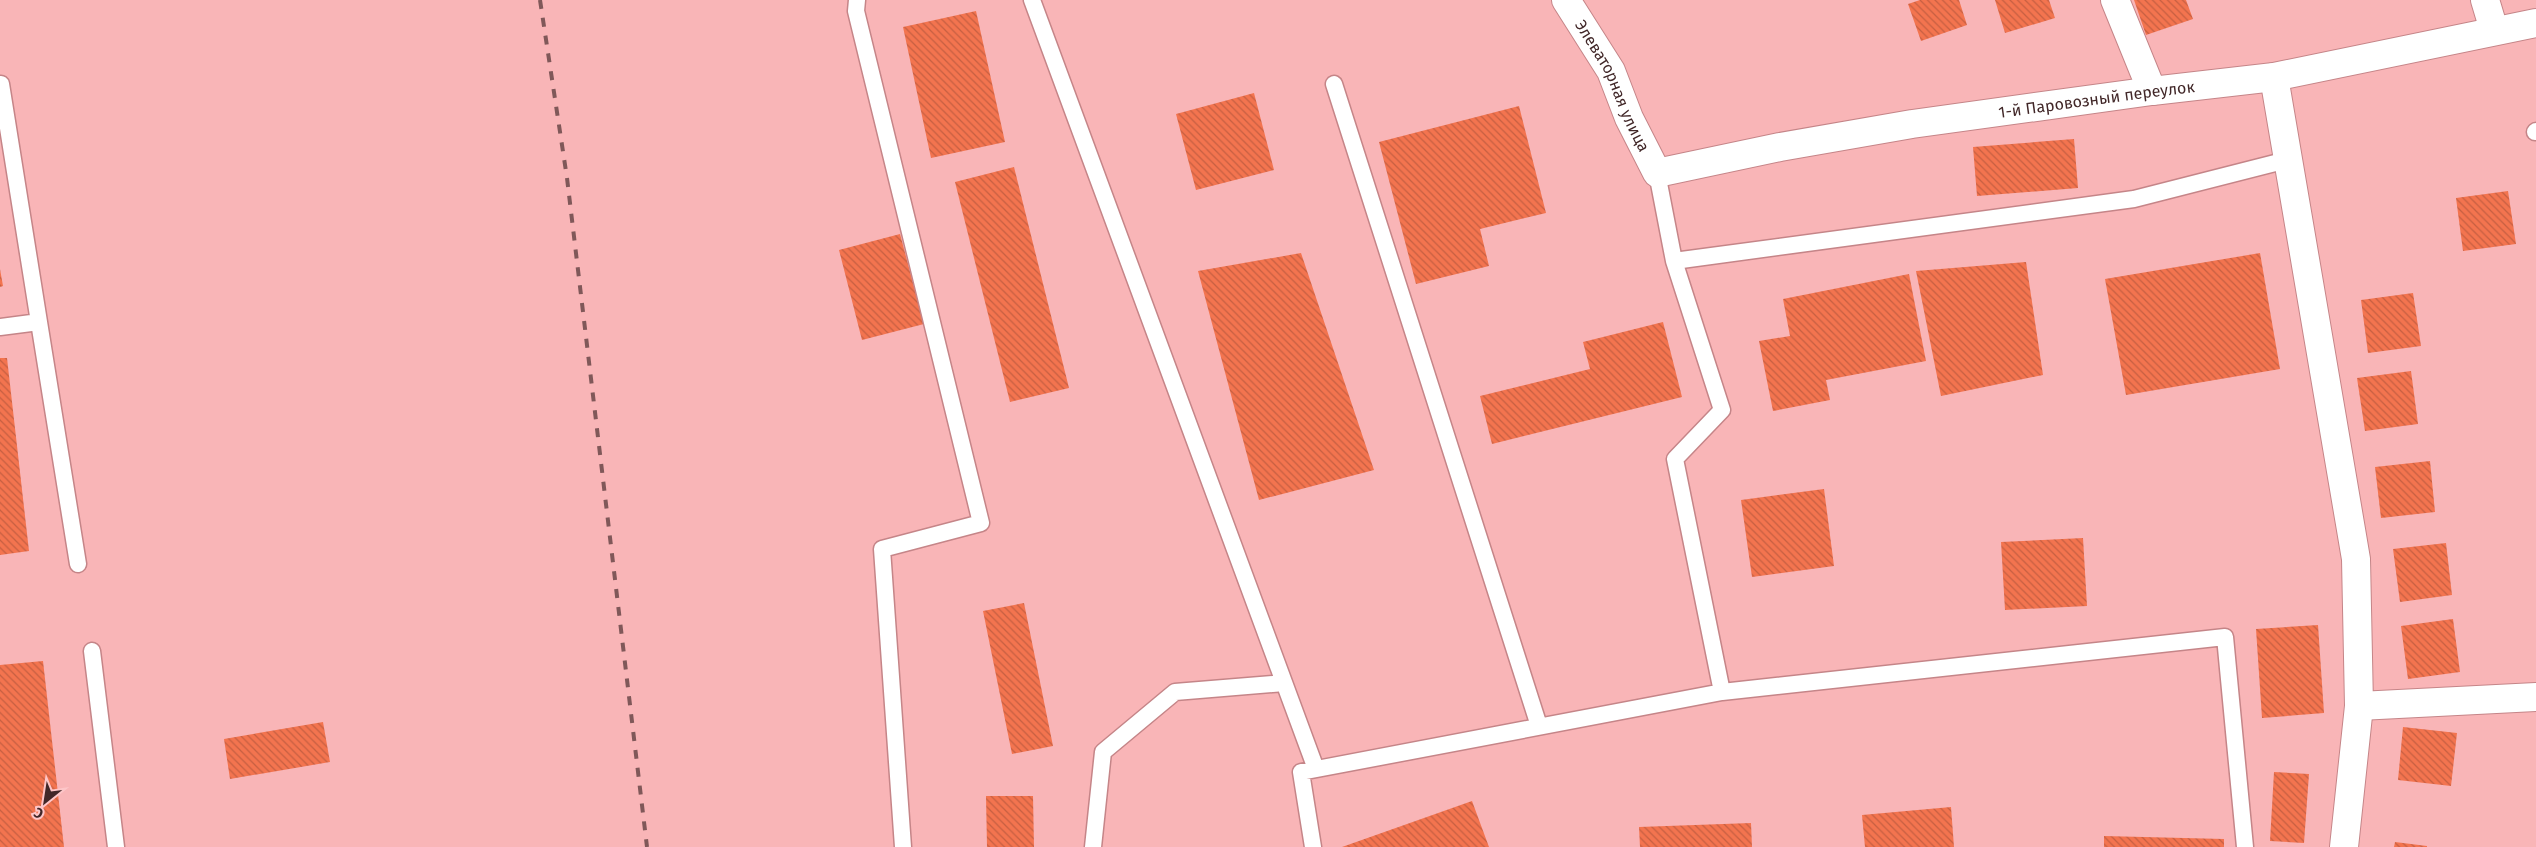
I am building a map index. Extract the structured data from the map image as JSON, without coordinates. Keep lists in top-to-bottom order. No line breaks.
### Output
{"streets":{"street":["Элеваторная улица","1-й Паровозный переулок"]},"crossings":[["Элеваторная улица","1-й Паровозный переулок"]],"north":"bottom left"}
